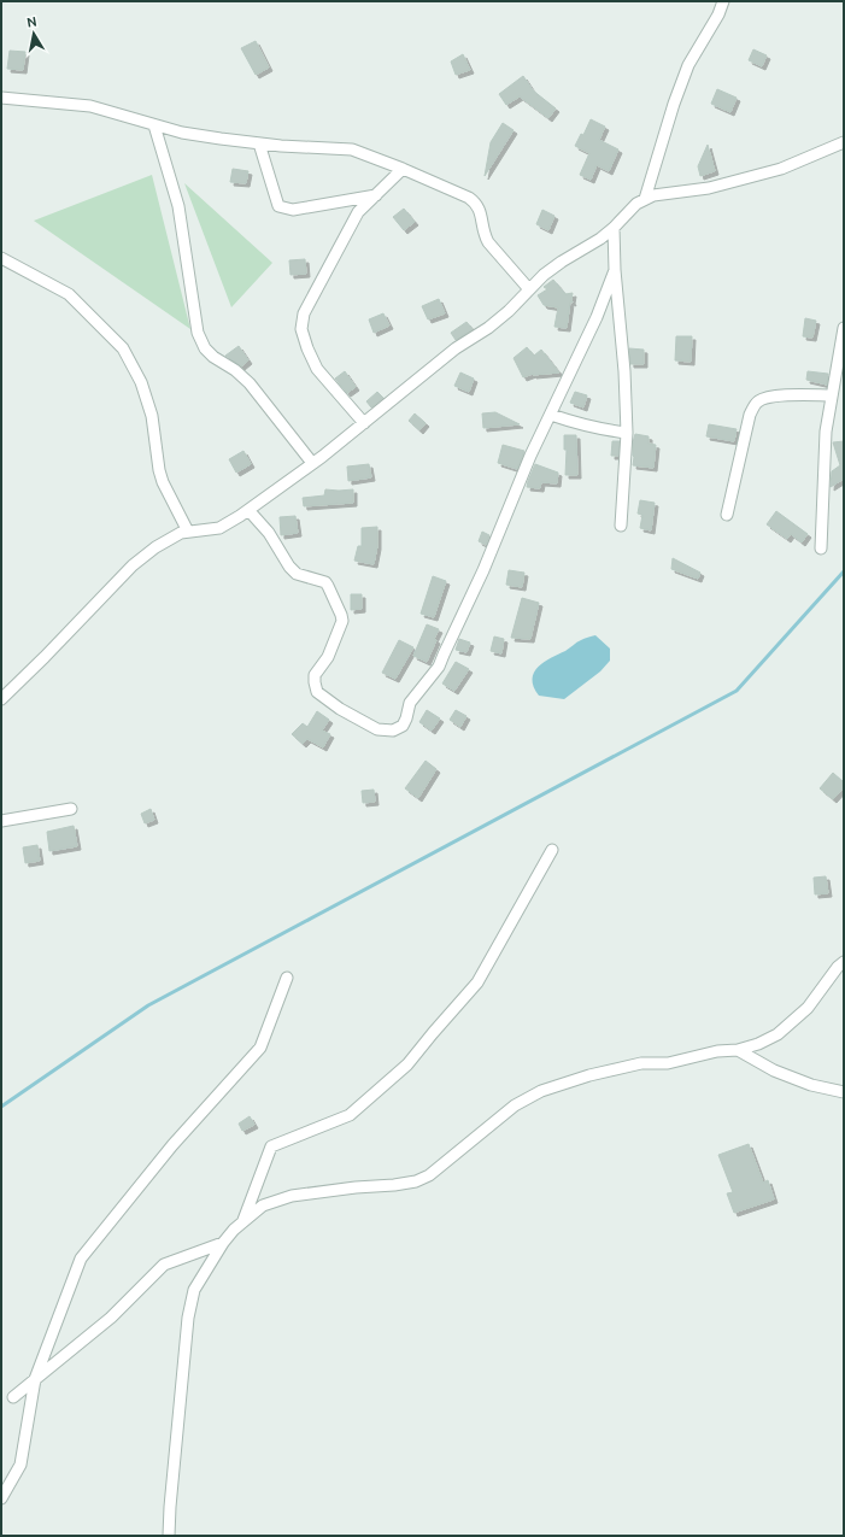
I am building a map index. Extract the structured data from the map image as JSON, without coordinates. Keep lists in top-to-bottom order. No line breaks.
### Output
{"north":"top"}
